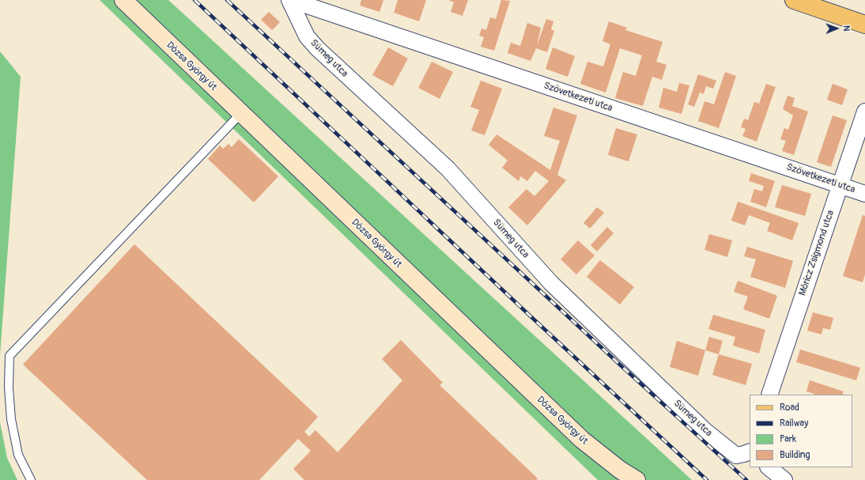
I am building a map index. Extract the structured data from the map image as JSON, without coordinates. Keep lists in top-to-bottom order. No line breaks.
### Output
{"streets":{"main road":["Dózsa György út"],"street":["Sümeg utca","Szövetkezeti utca","Móricz Zsigmond utca"]},"crossings":[["Sümeg utca","Szövetkezeti utca"],["Szövetkezeti utca","Móricz Zsigmond utca"]],"legend":["Road","Railway","Park","Building"],"north":"right"}
